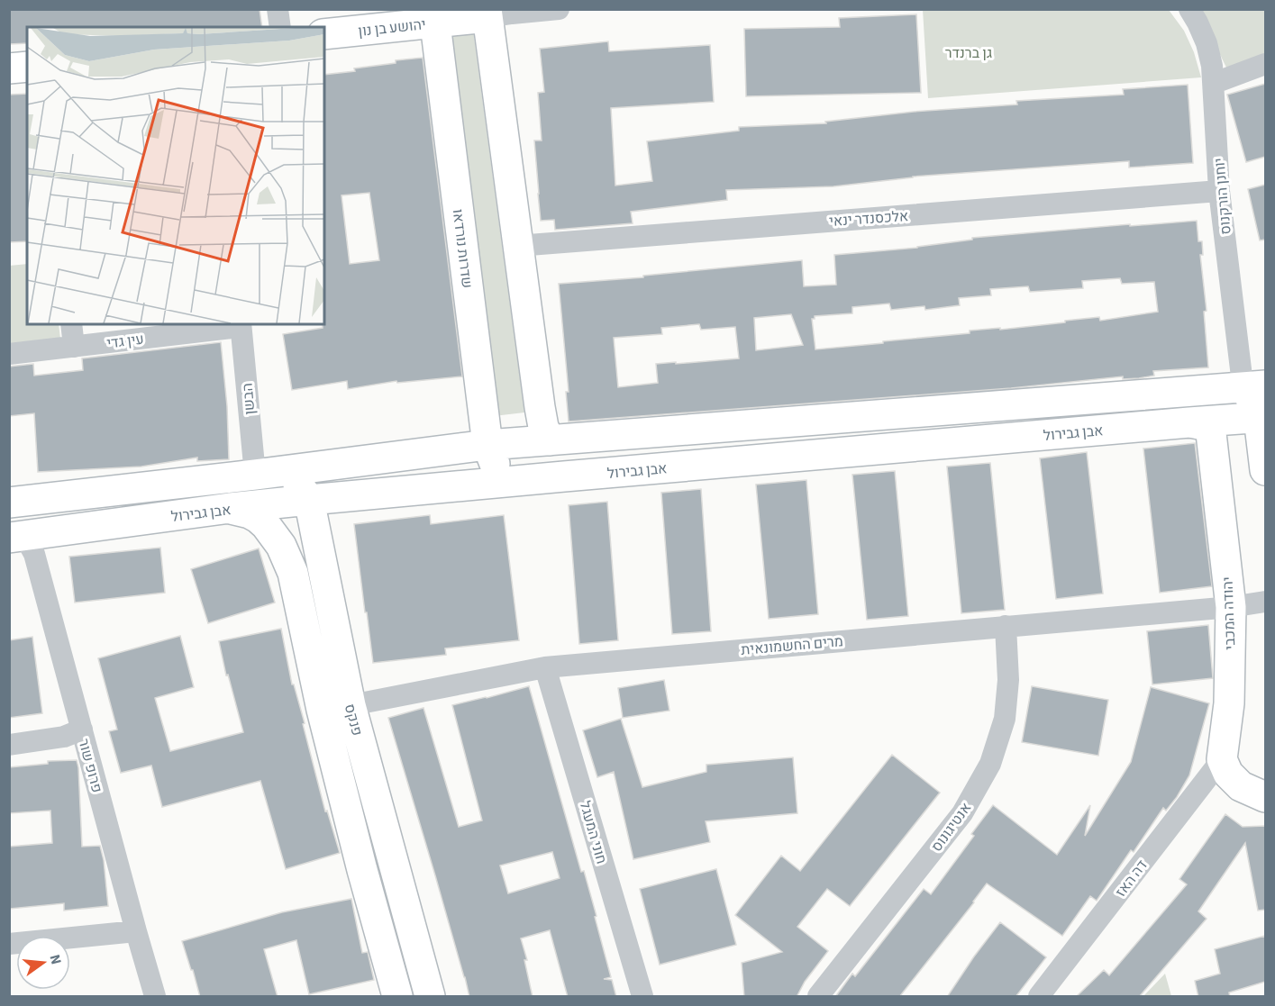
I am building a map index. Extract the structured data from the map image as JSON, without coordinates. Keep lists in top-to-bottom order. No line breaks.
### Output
{"streets":{"main road":["יהושע בן נון","שדרות נורדאו","אבן גבירול","יהודה המכבי","פנקס"],"street":["יוחנן הורקנוס","אלכסנדר ינאי","עין גדי","הבשן","מרים החשמונאית","פרופ שור","אנטיגונוס","חוני המעגל","דה האז"]},"crossings":[["יהושע בן נון","שדרות נורדאו"],["יוחנן הורקנוס","אלכסנדר ינאי"],["שדרות נורדאו","אבן גבירול"],["עין גדי","הבשן"],["אבן גבירול","יהודה המכבי"],["אבן גבירול","פנקס"],["אבן גבירול","פרופ שור"],["יהודה המכבי","מרים החשמונאית"],["יהודה המכבי","דה האז"],["מרים החשמונאית","פנקס"],["מרים החשמונאית","אנטיגונוס"],["מרים החשמונאית","חוני המעגל"]],"parks":["גן ברנדר"],"north":"right"}
